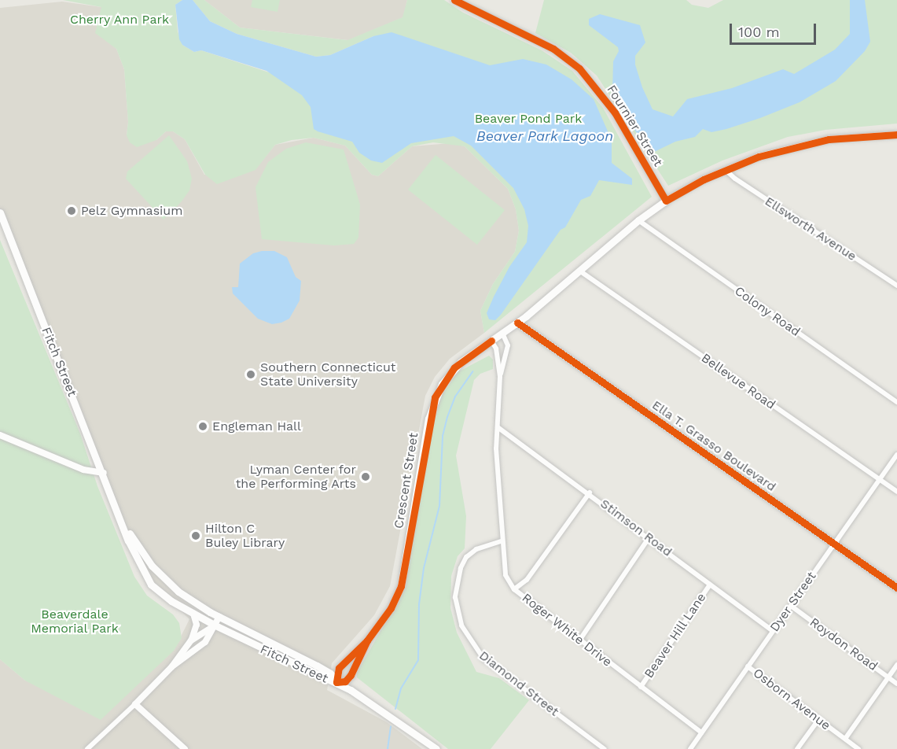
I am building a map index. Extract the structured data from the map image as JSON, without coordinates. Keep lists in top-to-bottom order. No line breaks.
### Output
{"streets":{"main road":["Fitch Street","Ella T. Grasso Boulevard","Crescent Street"],"street":["Fournier Street","Ellsworth Avenue","Colony Road","Bellevue Road","Stimson Road","Dyer Street","Roger White Drive","Beaver Hill Lane","Roydon Road","Diamond Street","Osborn Avenue"]},"crossings":[["Fournier Street","Crescent Street"],["Ellsworth Avenue","Crescent Street"],["Colony Road","Crescent Street"],["Fitch Street","Crescent Street"],["Bellevue Road","Crescent Street"],["Bellevue Road","Dyer Street"],["Ella T. Grasso Boulevard","Crescent Street"],["Ella T. Grasso Boulevard","Dyer Street"],["Crescent Street","Roger White Drive"],["Stimson Road","Dyer Street"],["Stimson Road","Roger White Drive"],["Stimson Road","Beaver Hill Lane"],["Dyer Street","Roger White Drive"],["Dyer Street","Roydon Road"],["Dyer Street","Osborn Avenue"],["Roger White Drive","Beaver Hill Lane"],["Roger White Drive","Diamond Street"]],"water":["Beaver Park Lagoon"],"parks":["Cherry Ann Park","Beaver Pond Park","Beaverdale Memorial Park"],"places":["Pelz Gymnasium","Southern Connecticut State University","Engleman Hall","Lyman Center for the Performing Arts","Hilton C Buley Library"],"scale_bar":"100 m"}
